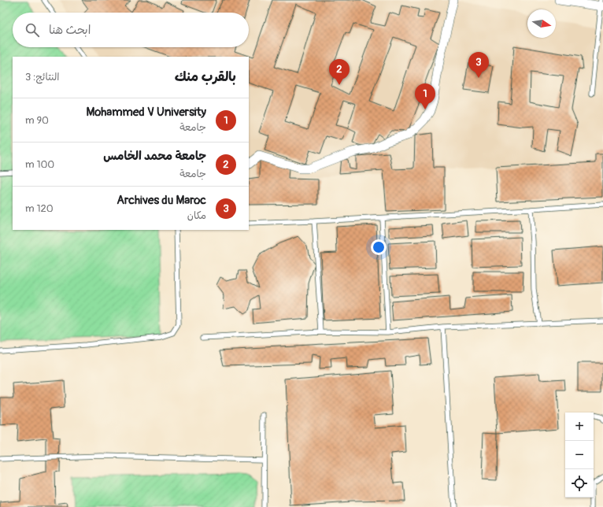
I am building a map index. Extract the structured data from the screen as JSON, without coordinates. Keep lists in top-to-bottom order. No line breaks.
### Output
{"north":"right","page":{"search":"ابحث هنا","pins":["3","2","1"],"heading":["بالقرب منك","النتائج: 3"],"list":[{"mark":"1","name":"Mohammed V University","note":"جامعة","value":"90 m"},{"mark":"2","name":"جامعة محمد الخامس","note":"جامعة","value":"100 m"},{"mark":"3","name":"Archives du Maroc","note":"مكان","value":"120 m"}],"map_buttons":["+","−"]}}
